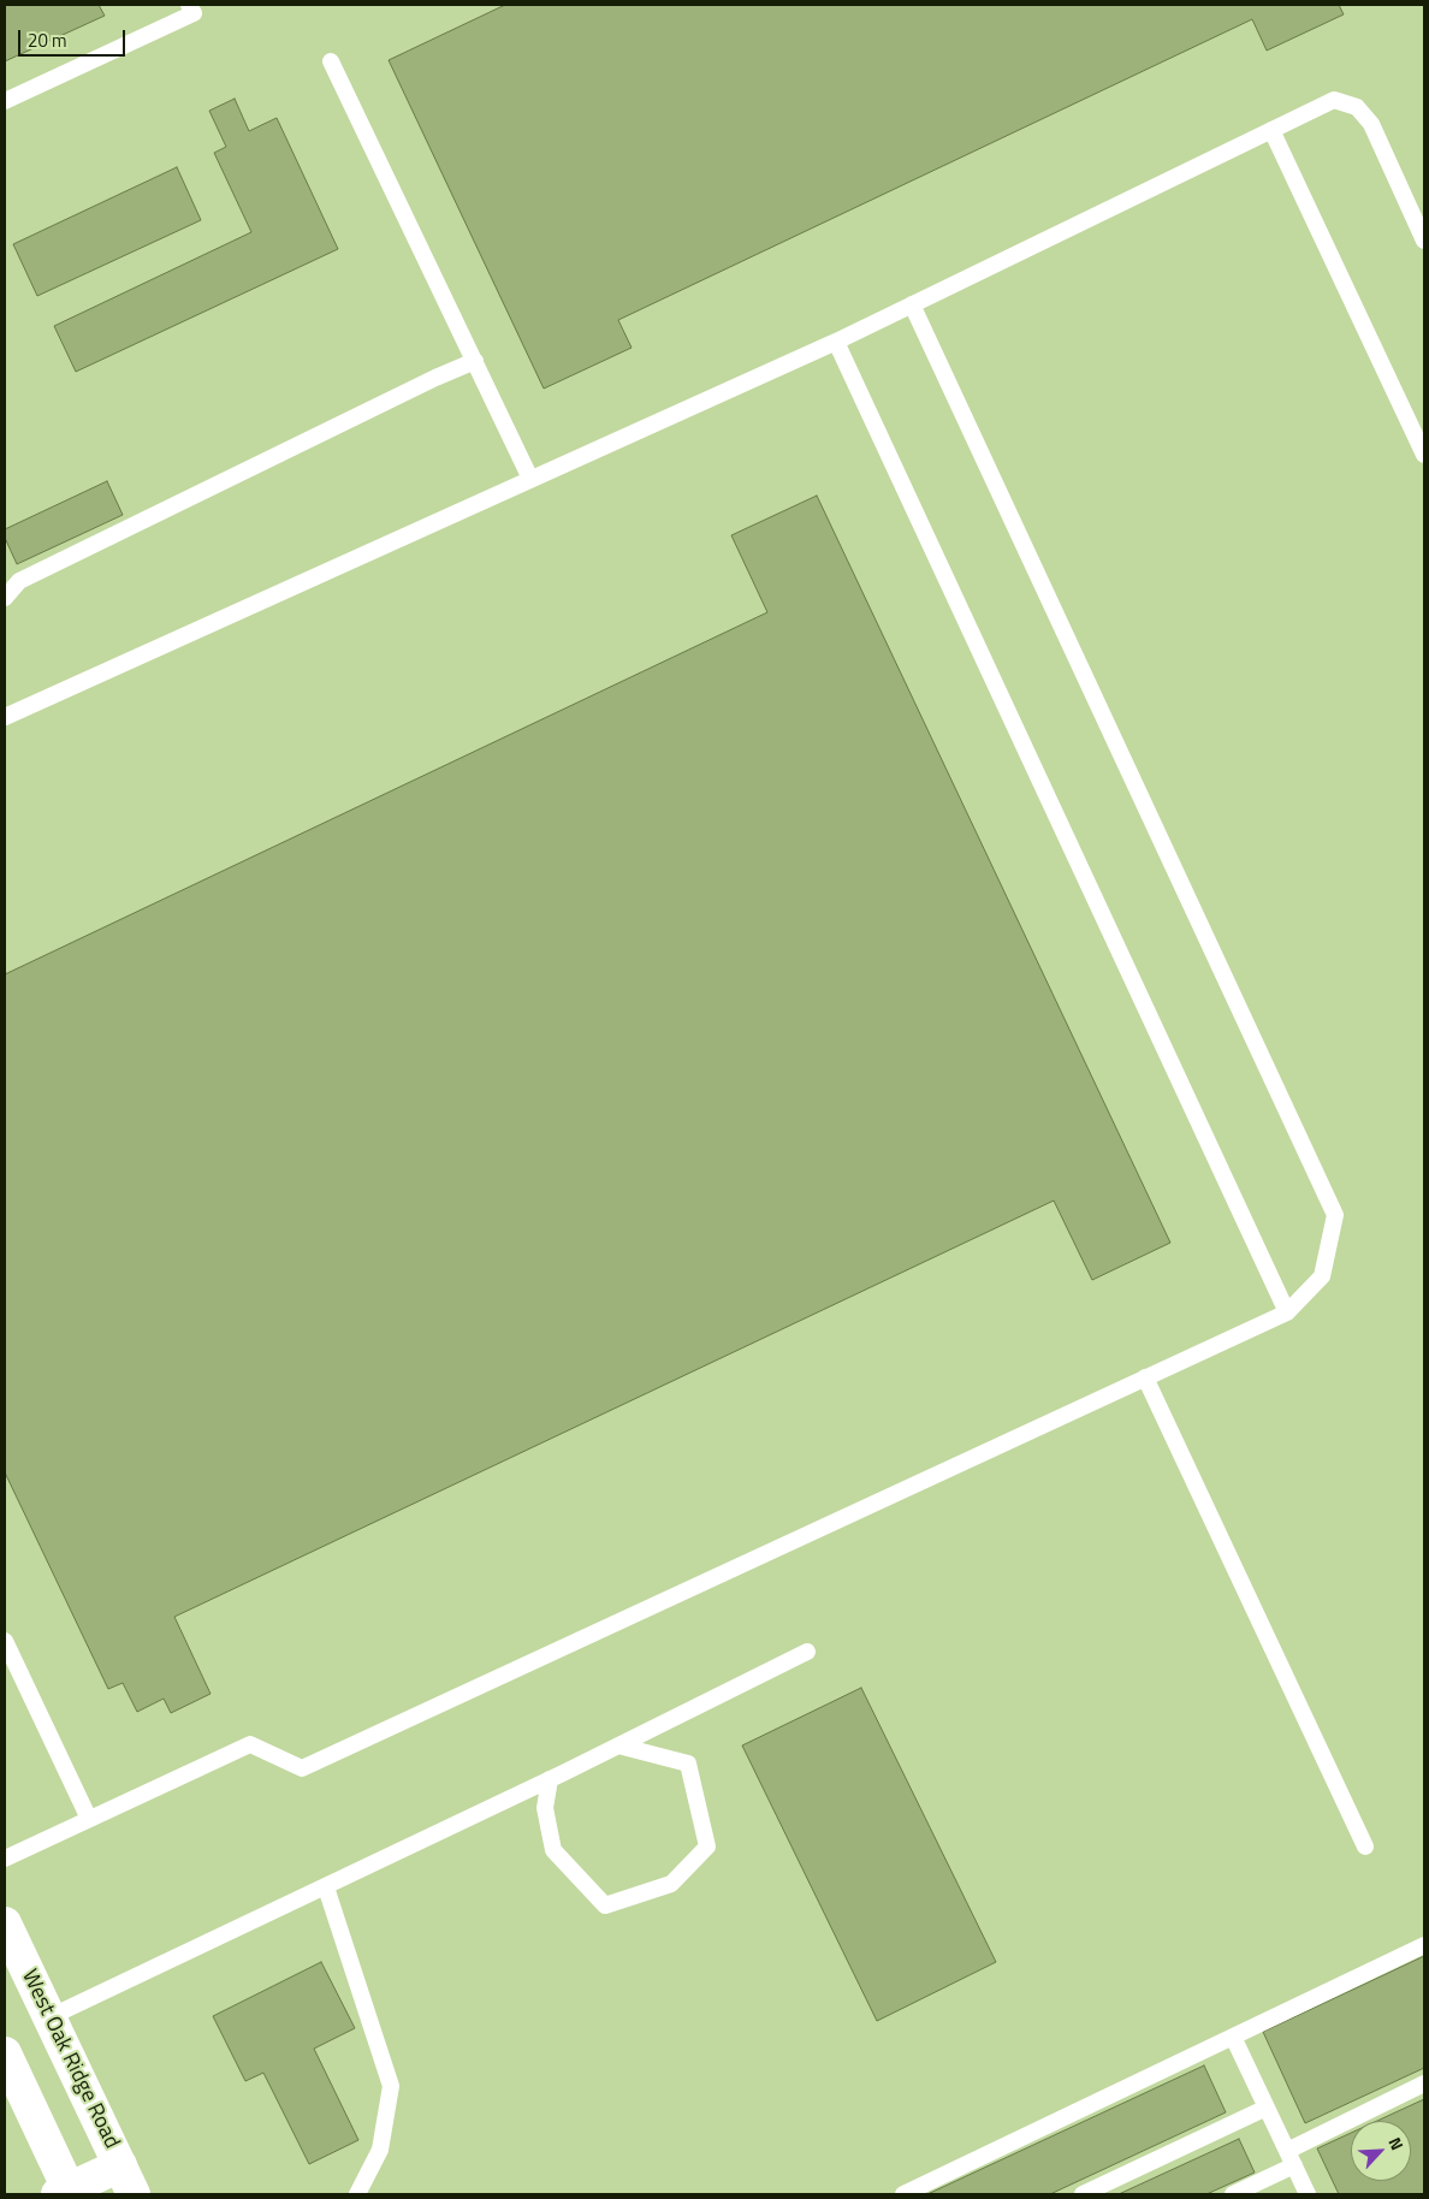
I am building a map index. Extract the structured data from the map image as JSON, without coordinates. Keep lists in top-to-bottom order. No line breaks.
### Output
{"streets":{"street":["West Oak Ridge Road"]},"scale_bar":"20 m","north":"top right"}
